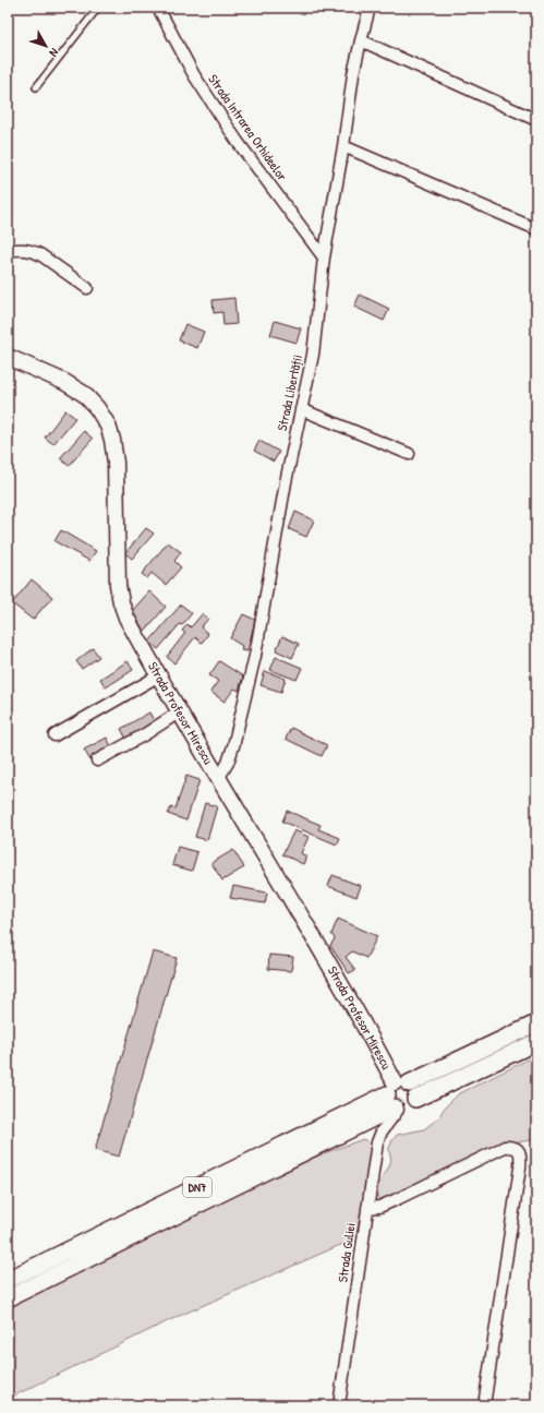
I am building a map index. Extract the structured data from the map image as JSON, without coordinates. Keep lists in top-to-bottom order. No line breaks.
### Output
{"streets":{"main road":["DN7"],"street":["Strada Intrarea Orhideelor","Strada Libertății","Strada Profesor Mirescu","Strada Guliei"]},"crossings":[["Strada Intrarea Orhideelor","Strada Libertății"],["Strada Libertății","Strada Profesor Mirescu"],["Strada Profesor Mirescu","DN7"],["Strada Profesor Mirescu","Strada Guliei"],["DN7","Strada Guliei"]],"north":"bottom right"}
